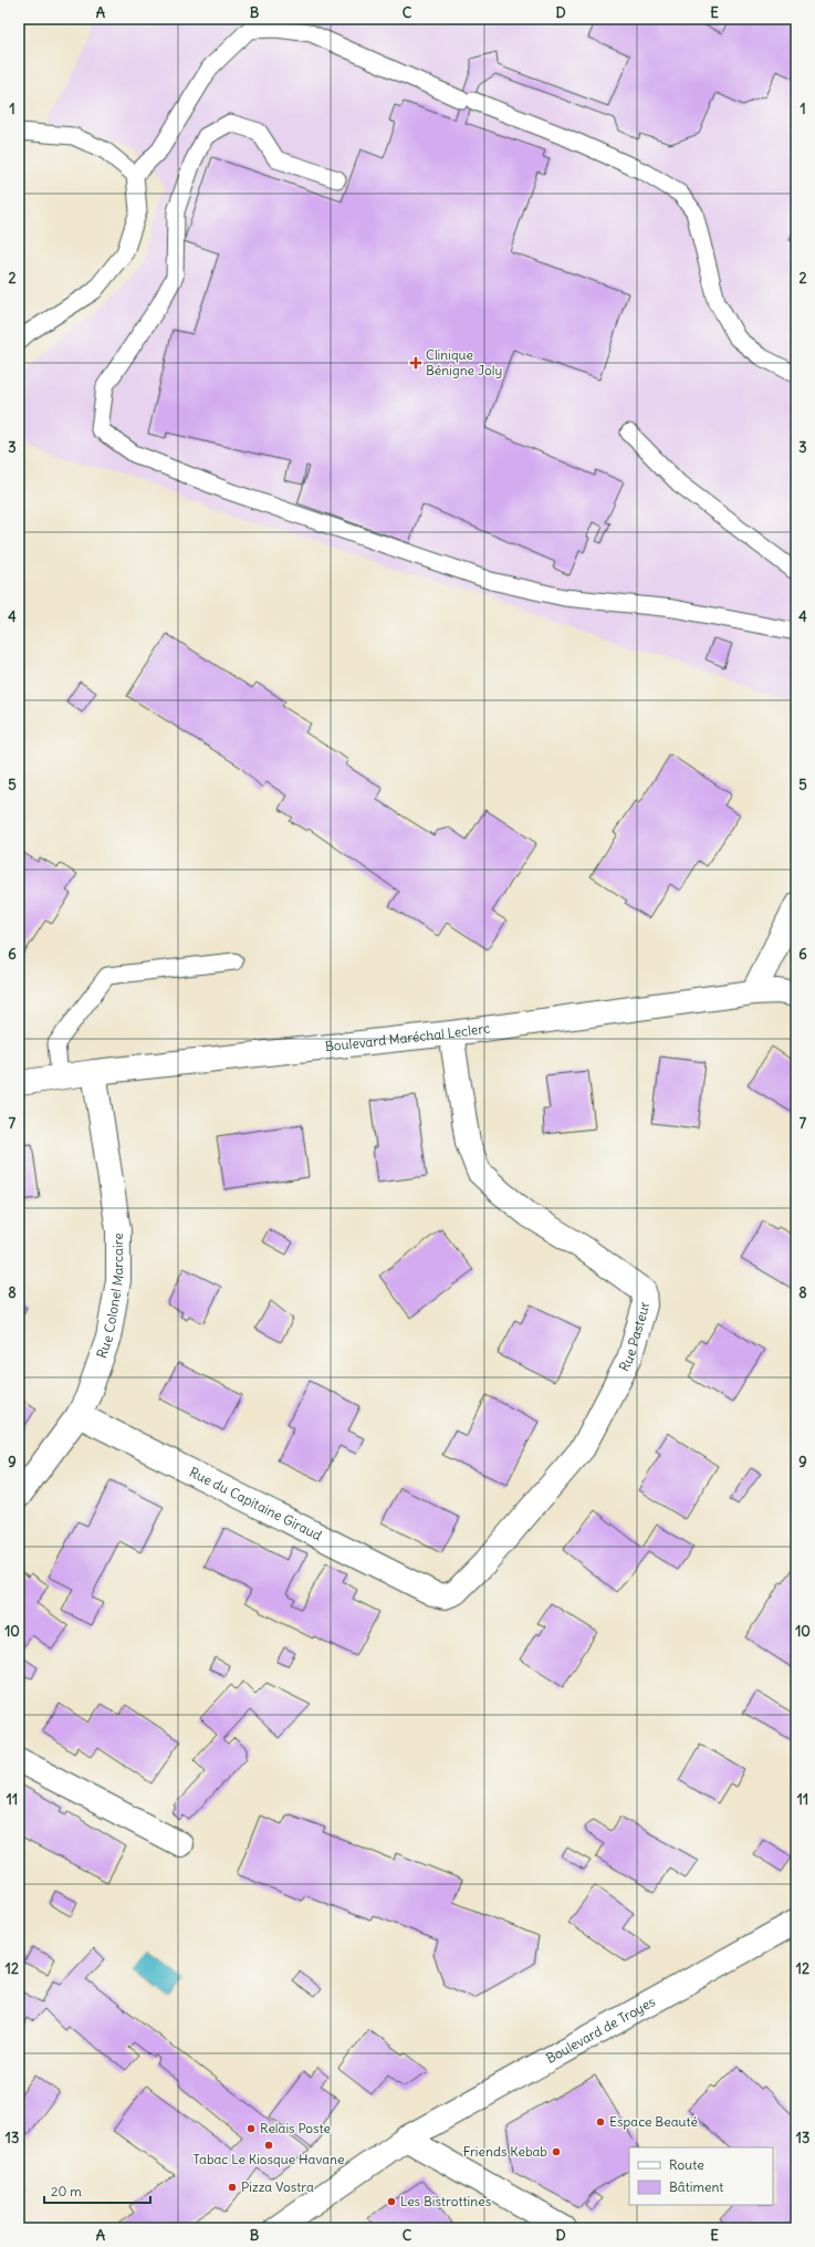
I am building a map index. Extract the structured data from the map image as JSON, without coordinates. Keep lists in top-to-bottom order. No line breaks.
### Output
{"streets":{"street":["Boulevard Maréchal Leclerc","Rue Colonel Marcaire","Rue Pasteur","Rue du Capitaine Giraud","Boulevard de Troyes"]},"crossings":[["Boulevard Maréchal Leclerc","Rue Colonel Marcaire"],["Boulevard Maréchal Leclerc","Rue Pasteur"],["Rue Colonel Marcaire","Rue du Capitaine Giraud"],["Rue Pasteur","Rue du Capitaine Giraud"]],"places":{"health":["Clinique Bénigne Joly"],"other":["Espace Beauté","Relais Poste","Tabac Le Kiosque Havane","Friends Kebab","Pizza Vostra","Les Bistrottines"]},"legend":["Route","Bâtiment"],"scale_bar":"20 m","grid":{"columns":["A","B","C","D","E"],"rows":["1","2","3","4","5","6","7","8","9","10","11","12","13"]}}
